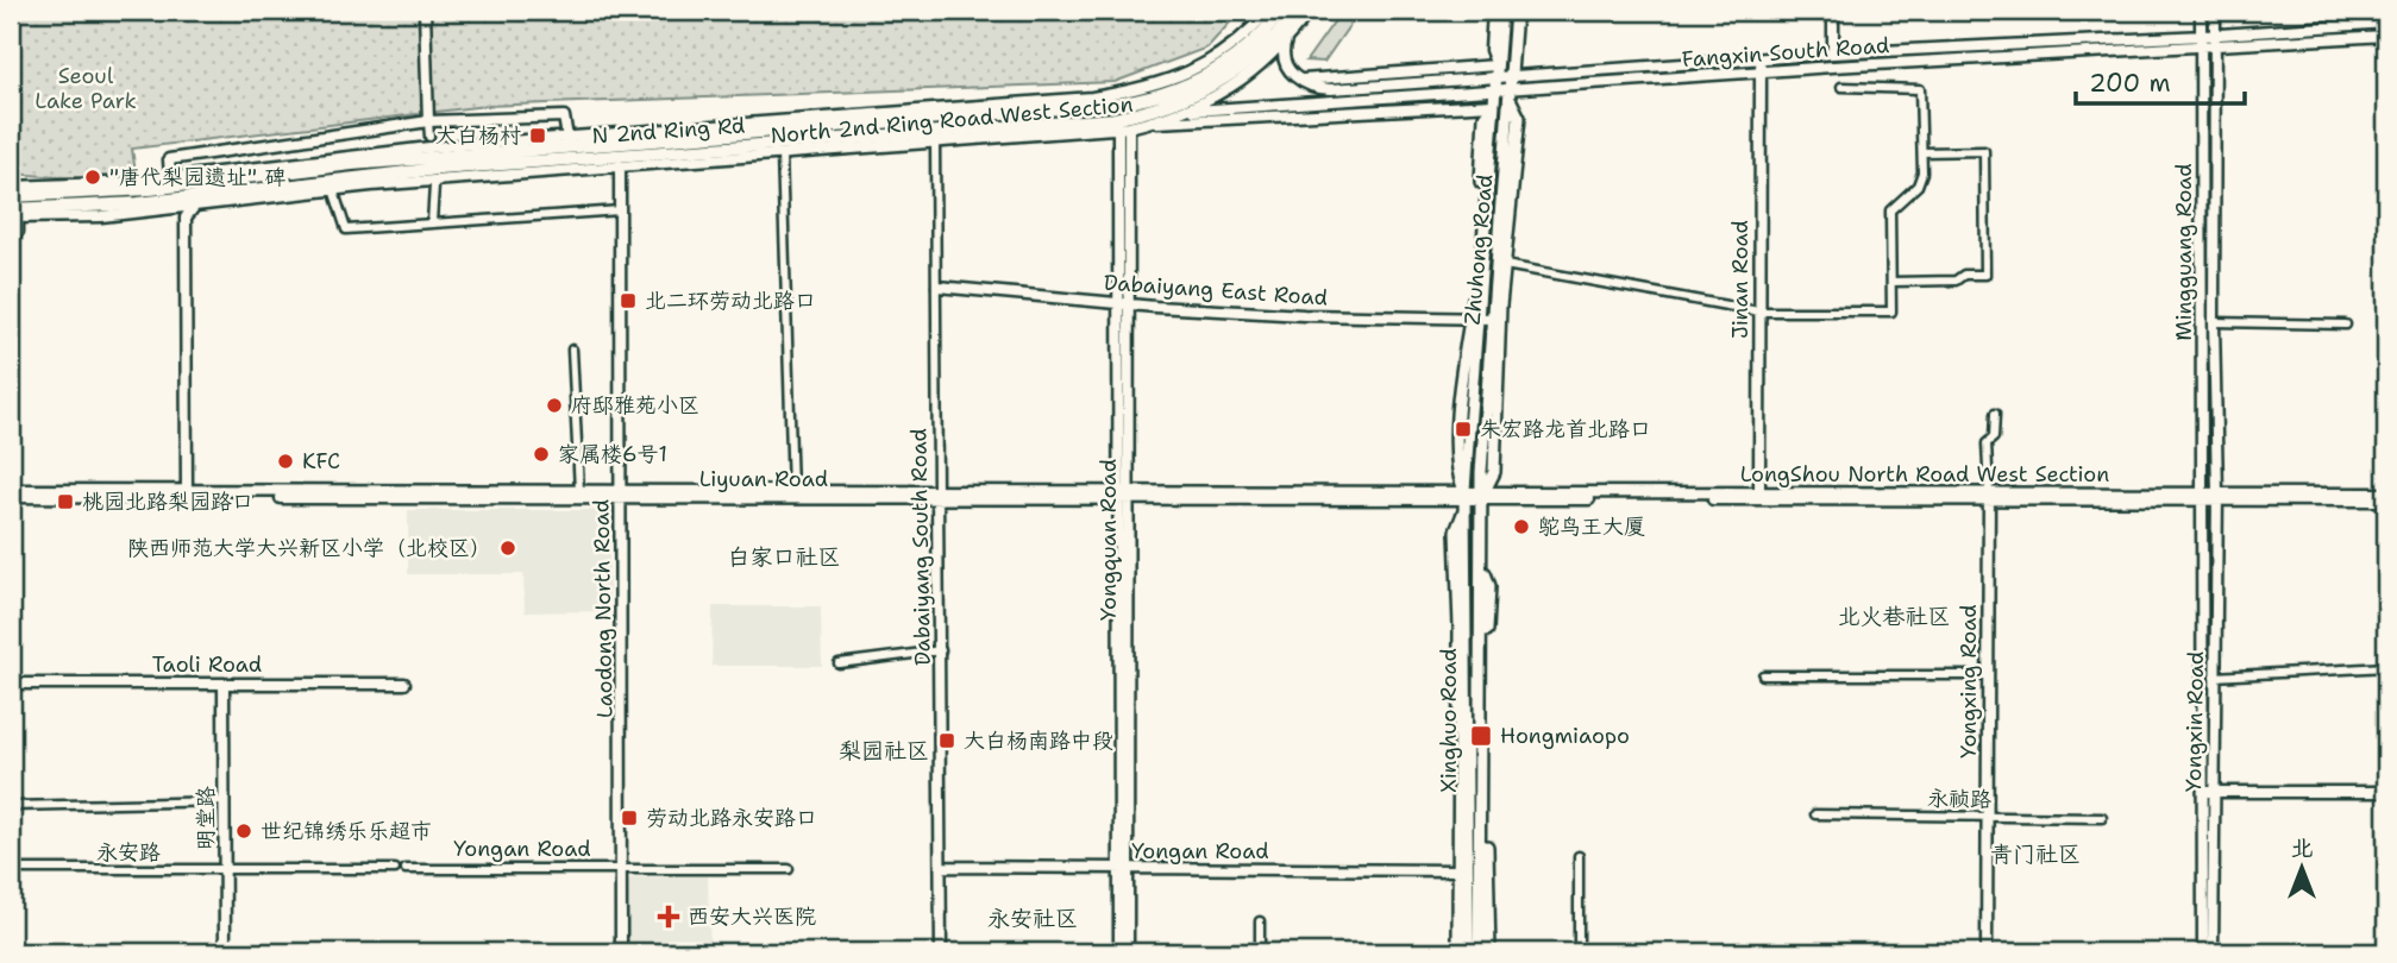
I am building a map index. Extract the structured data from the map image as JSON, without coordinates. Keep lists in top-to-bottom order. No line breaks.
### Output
{"streets":{"highway":["N 2nd Ring Rd"],"main road":["Fangxin South Road","North 2nd Ring Road West Section","Zhuhong Road","Mingguang Road","Jinan Road","Dabaiyang East Road","LongShou North Road West Section","Liyuan Road","Yongquan Road","Dabaiyang South Road","Laodong North Road","Taoli Road","Yongxing Road","Xinghuo Road","Yongxin Road","明堂路","Yongan Road"],"street":["永祯路","永安路"]},"crossings":[["Fangxin South Road","North 2nd Ring Road West Section"],["Fangxin South Road","Zhuhong Road"],["Fangxin South Road","Mingguang Road"],["Fangxin South Road","Jinan Road"],["North 2nd Ring Road West Section","N 2nd Ring Rd"],["North 2nd Ring Road West Section","Yongquan Road"],["North 2nd Ring Road West Section","Dabaiyang South Road"],["North 2nd Ring Road West Section","Laodong North Road"],["Zhuhong Road","Dabaiyang East Road"],["Zhuhong Road","LongShou North Road West Section"],["Zhuhong Road","Liyuan Road"],["Zhuhong Road","Xinghuo Road"],["Mingguang Road","LongShou North Road West Section"],["Mingguang Road","Yongxin Road"],["Jinan Road","LongShou North Road West Section"],["Dabaiyang East Road","Yongquan Road"],["Dabaiyang East Road","Dabaiyang South Road"],["LongShou North Road West Section","Liyuan Road"],["LongShou North Road West Section","Yongxing Road"],["LongShou North Road West Section","Xinghuo Road"],["LongShou North Road West Section","Yongxin Road"],["Liyuan Road","Yongquan Road"],["Liyuan Road","Dabaiyang South Road"],["Liyuan Road","Laodong North Road"],["Liyuan Road","Xinghuo Road"],["Yongquan Road","Yongan Road"],["Dabaiyang South Road","Yongan Road"],["Laodong North Road","Yongan Road"],["Taoli Road","明堂路"],["Yongxing Road","永祯路"],["明堂路","永安路"]],"districts":["白家口社区","北火巷社区","梨园社区","青门社区","永安社区"],"parks":["Seoul Lake Park"],"places":{"transit":["大白杨村","北二环劳动北路口","朱宏路龙首北路口","桃园北路梨园路口","Hongmiaopo","大白杨南路中段","劳动北路永安路口"],"other":["\"唐代梨园遗址\" 碑","府邸雅苑小区","家属楼6号1","KFC","鸵鸟王大厦","陕西师范大学大兴新区小学（北校区）","世纪锦绣乐乐超市"],"health":["西安大兴医院"]},"scale_bar":"200 m","north":"top"}
